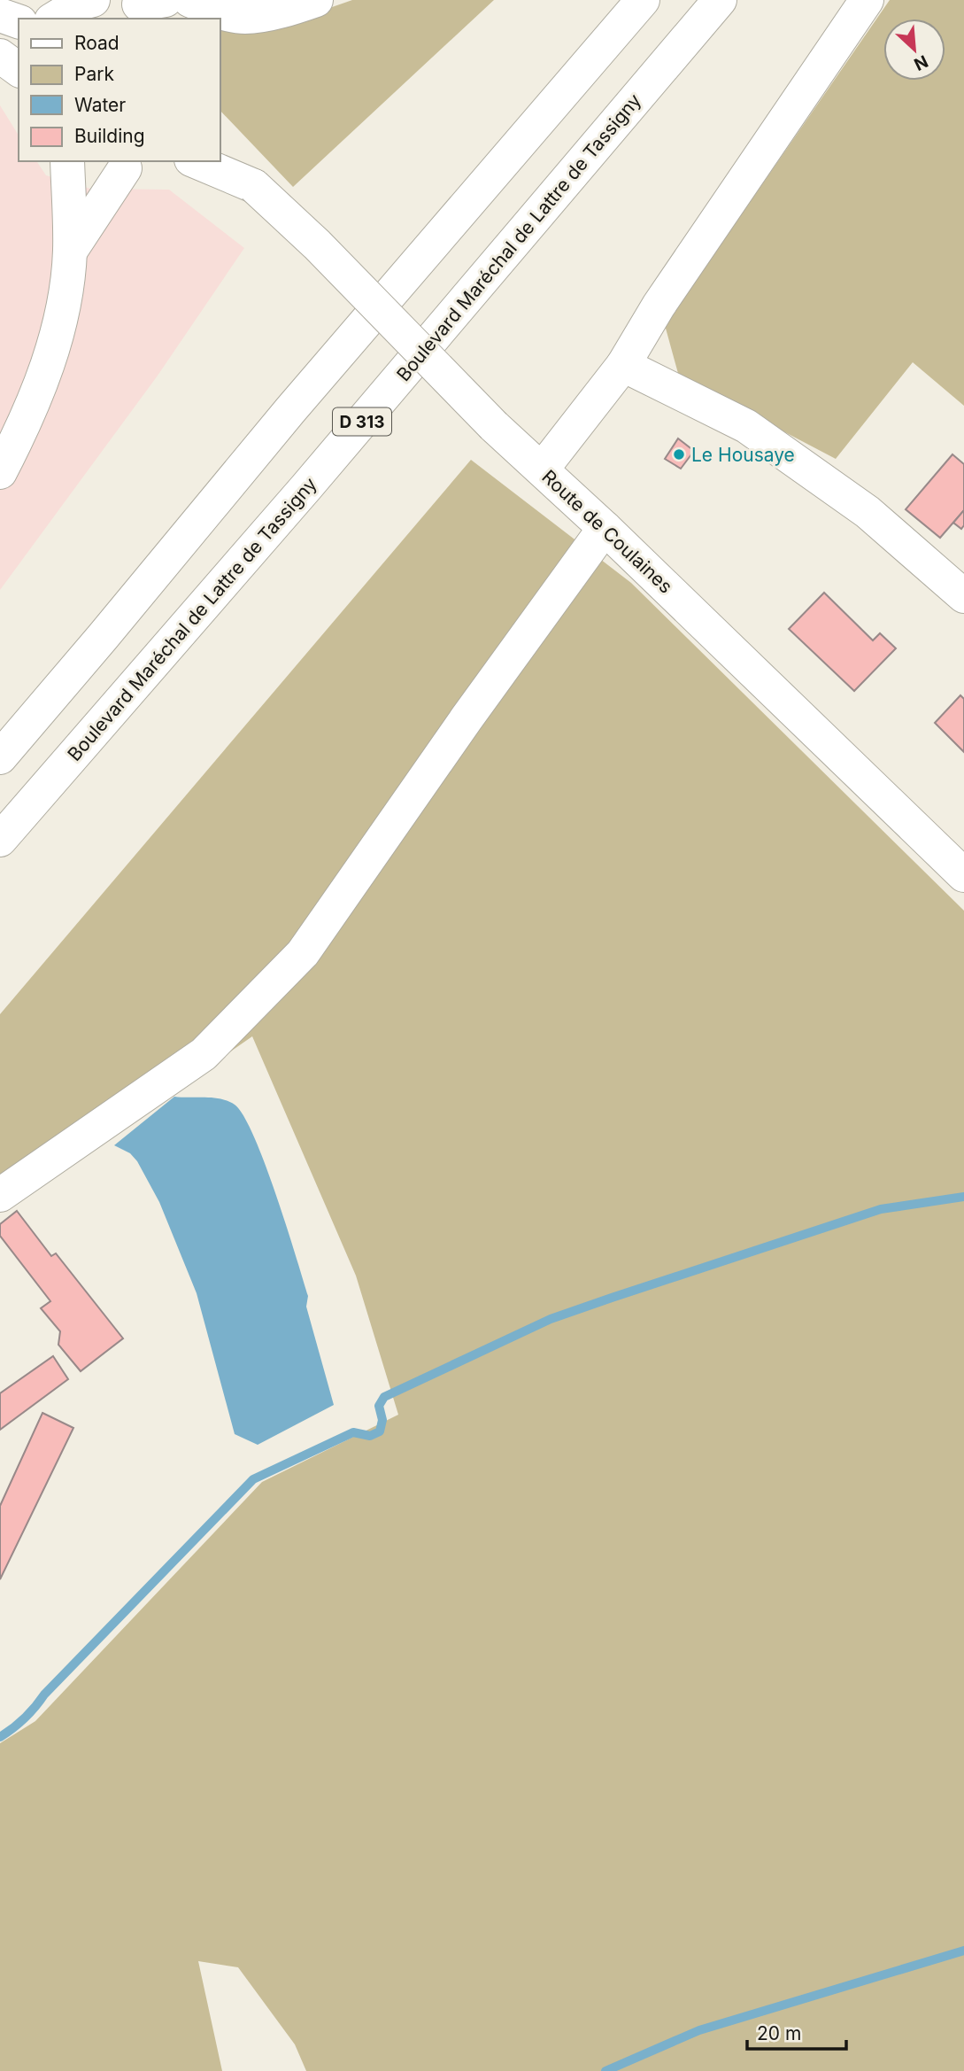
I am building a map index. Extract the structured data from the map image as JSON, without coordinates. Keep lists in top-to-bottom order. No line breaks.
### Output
{"streets":{"main road":["Boulevard Maréchal de Lattre de Tassigny","D 313","Route de Coulaines"]},"places":["Le Housaye"],"legend":["Road","Park","Water","Building"],"scale_bar":"20 m","north":"bottom right"}
